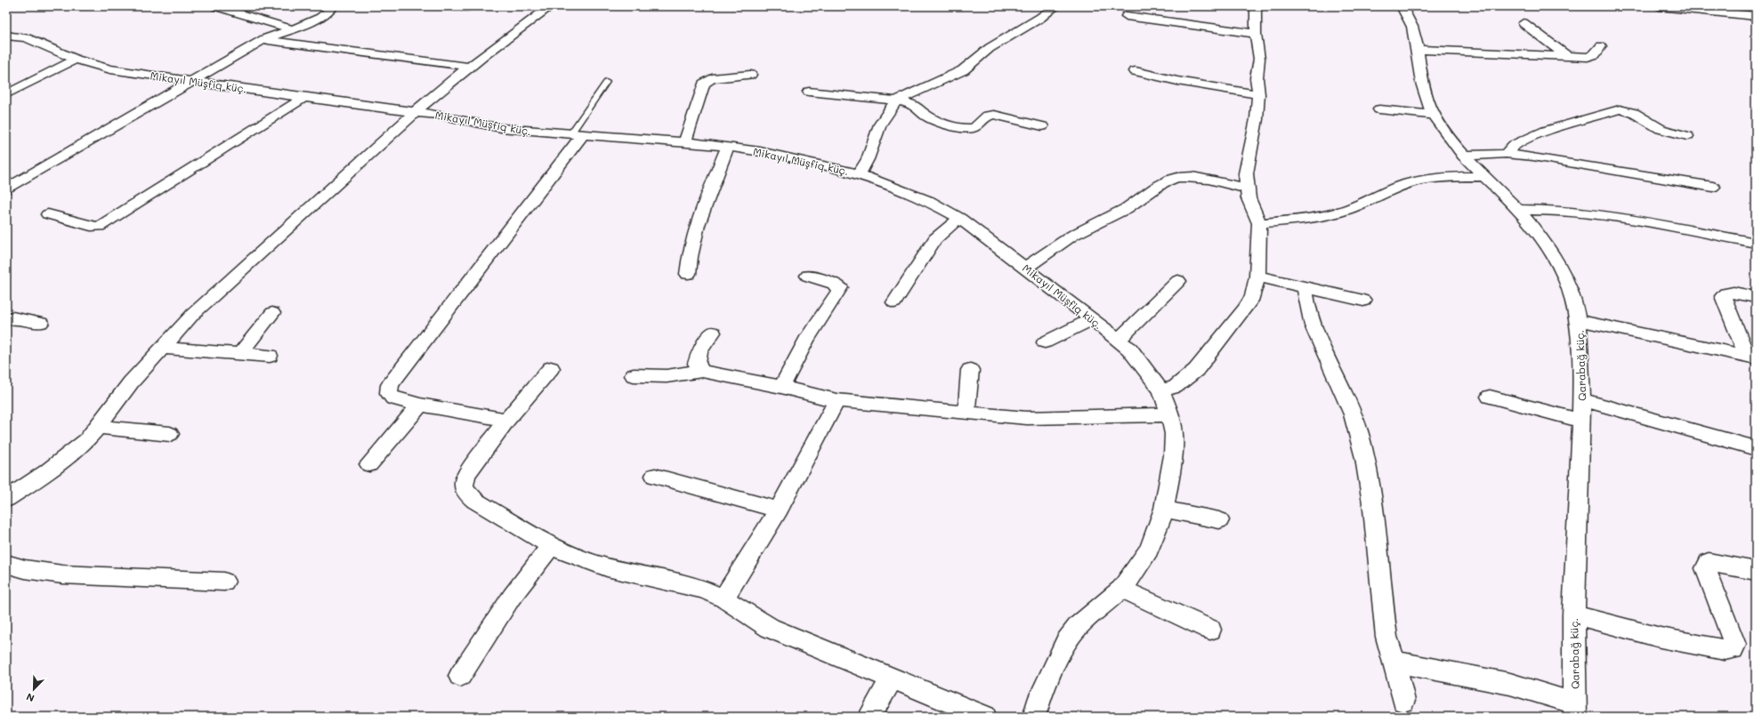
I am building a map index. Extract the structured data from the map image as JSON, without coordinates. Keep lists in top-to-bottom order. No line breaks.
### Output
{"streets":{"street":["Mikayıl Müşfiq küç.","Qarabağ küç."]},"north":"bottom left"}
